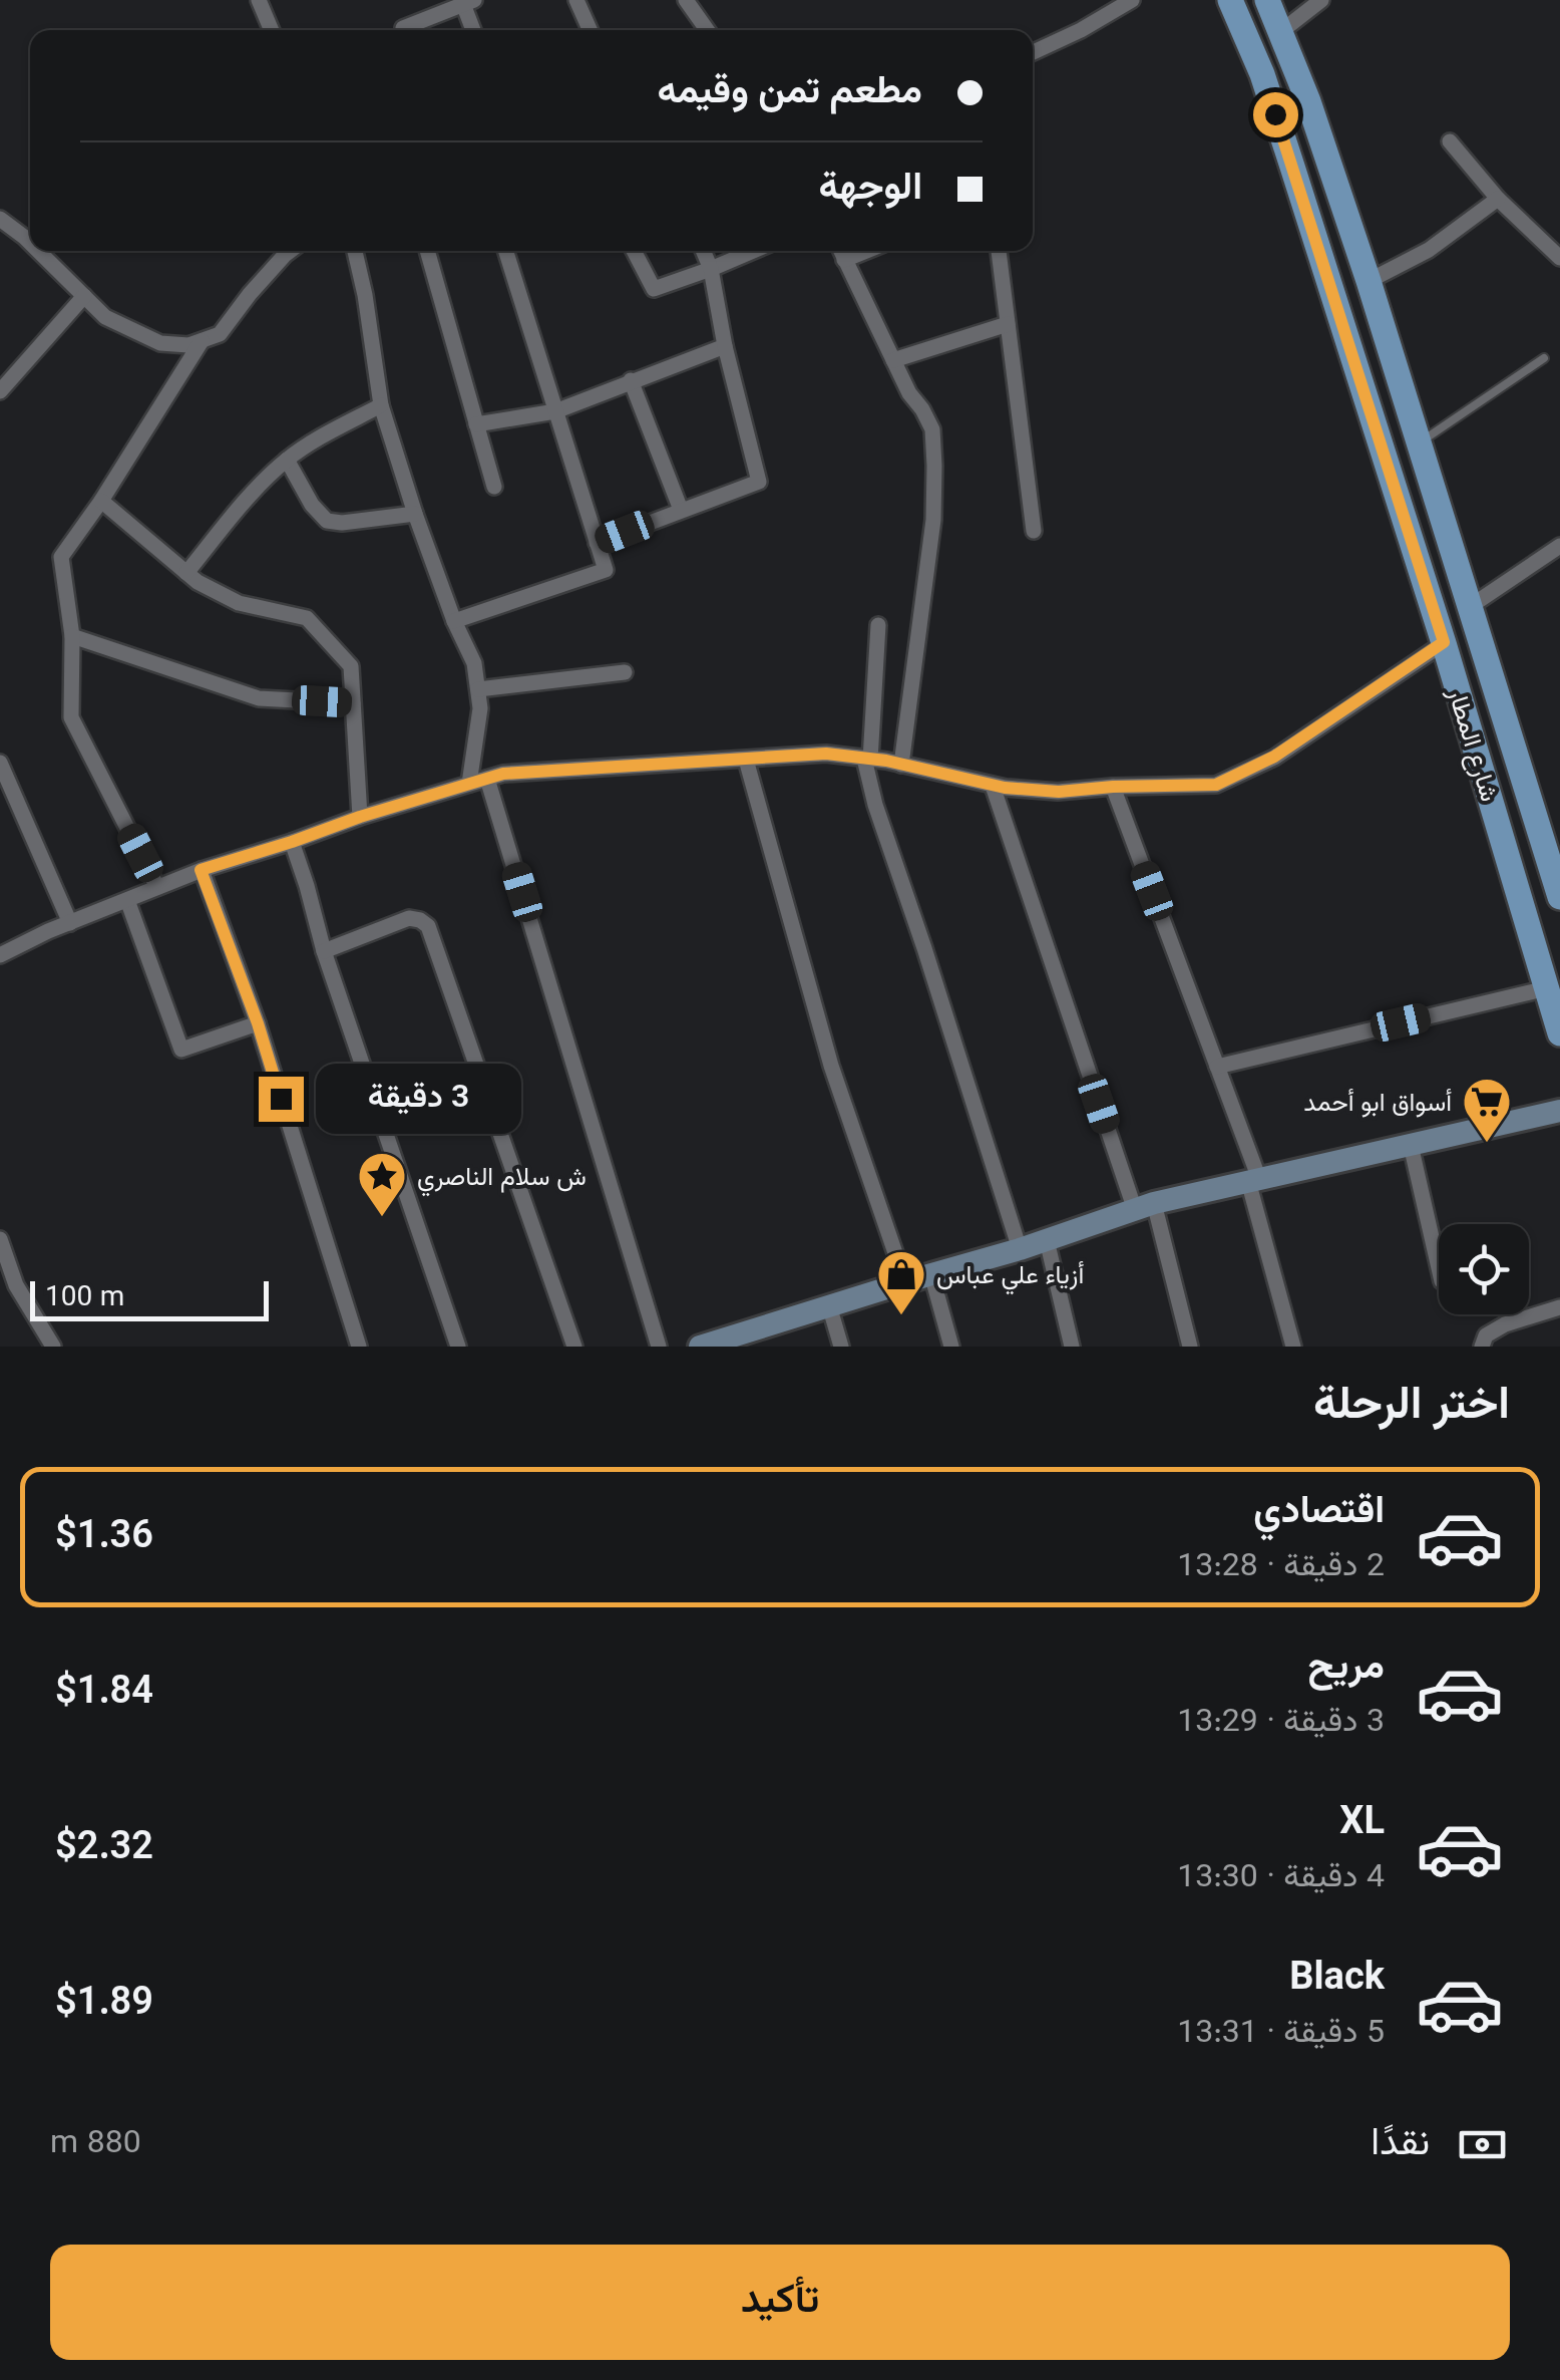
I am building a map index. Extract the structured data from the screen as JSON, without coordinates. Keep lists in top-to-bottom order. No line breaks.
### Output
{"streets":{"main road":["شارع المطار"]},"places":{"supermarket":["أسواق ابو أحمد"],"place":["ش سلام الناصري"],"shop":["أزياء علي عباس"]},"scale_bar":"100 m","page":{"banner":["مطعم تمن وقيمه","الوجهة"],"bubble":"3 دقيقة","scale":"100 m","heading":"اختر الرحلة","list":[{"name":"اقتصادي","note":"2 دقيقة · 13:28","value":"$1.36"},{"name":"مريح","note":"3 دقيقة · 13:29","value":"$1.84"},{"name":"XL","note":"4 دقيقة · 13:30","value":"$2.32"},{"name":"Black","note":"5 دقيقة · 13:31","value":"$1.89"}],"pay":["نقدًا","880 m"],"buttons":"تأكيد"}}
